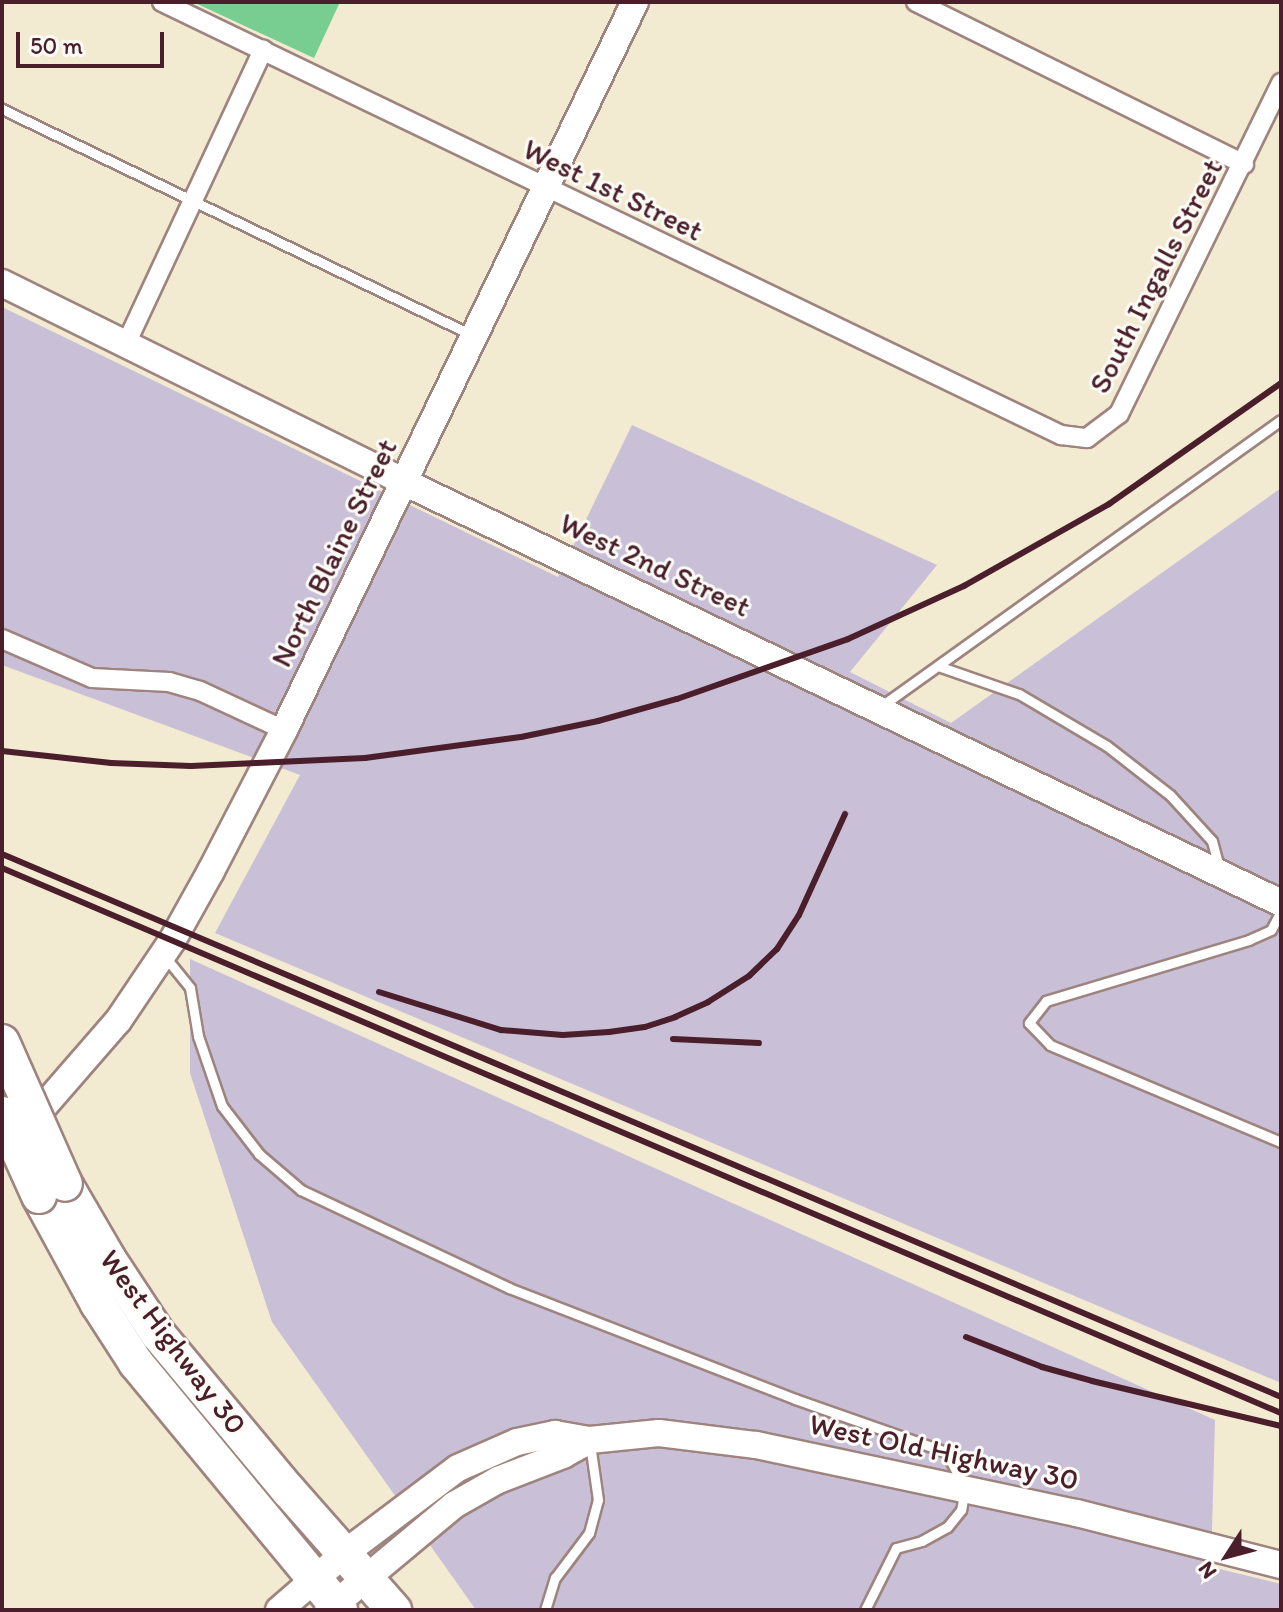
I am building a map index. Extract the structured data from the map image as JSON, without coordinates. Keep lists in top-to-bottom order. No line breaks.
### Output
{"streets":{"highway":["West Highway 30"],"street":["West 1st Street","South Ingalls Street","North Blaine Street","West 2nd Street","West Old Highway 30"]},"crossings":[["West 1st Street","South Ingalls Street"],["West 1st Street","North Blaine Street"],["North Blaine Street","West 2nd Street"],["West Highway 30","West Old Highway 30"]],"scale_bar":"50 m","north":"bottom left"}
